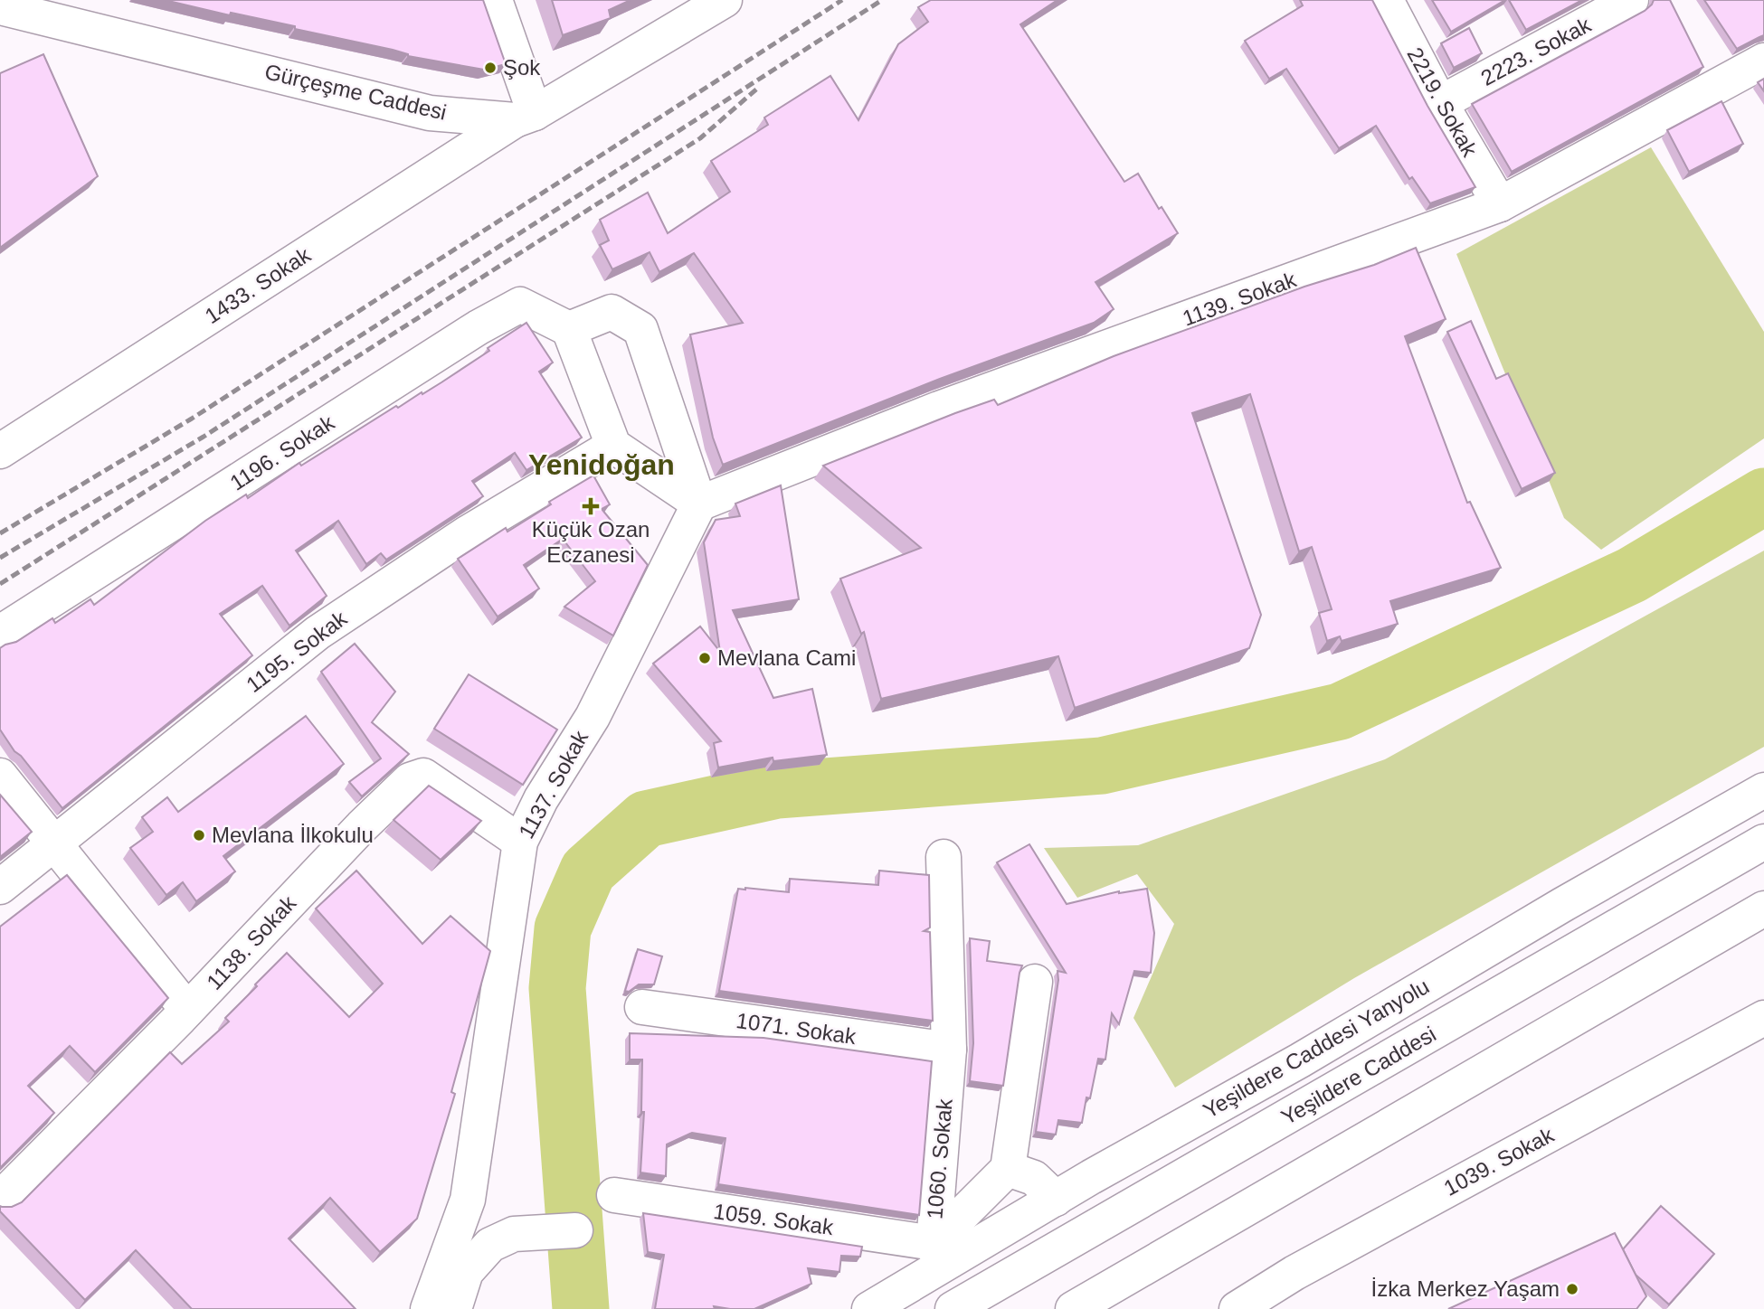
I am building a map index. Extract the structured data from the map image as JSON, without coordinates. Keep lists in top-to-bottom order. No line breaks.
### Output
{"streets":{"main road":["2223. Sokak","Gürçeşme Caddesi","2219. Sokak","1433. Sokak","1139. Sokak","1196. Sokak","1195. Sokak","1137. Sokak","1138. Sokak","1071. Sokak","Yeşildere Caddesi Yanyolu","Yeşildere Caddesi","1060. Sokak","1039. Sokak","1059. Sokak"]},"crossings":[["2223. Sokak","2219. Sokak"],["Gürçeşme Caddesi","1433. Sokak"],["2219. Sokak","1139. Sokak"],["1139. Sokak","1137. Sokak"],["1137. Sokak","1138. Sokak"],["1071. Sokak","1060. Sokak"],["1060. Sokak","1059. Sokak"]],"districts":["Yenidoğan"],"places":{"other":["Şok","Mevlana Cami","Mevlana İlkokulu","İzka Merkez Yaşam"],"health":["Küçük Ozan Eczanesi"]}}
